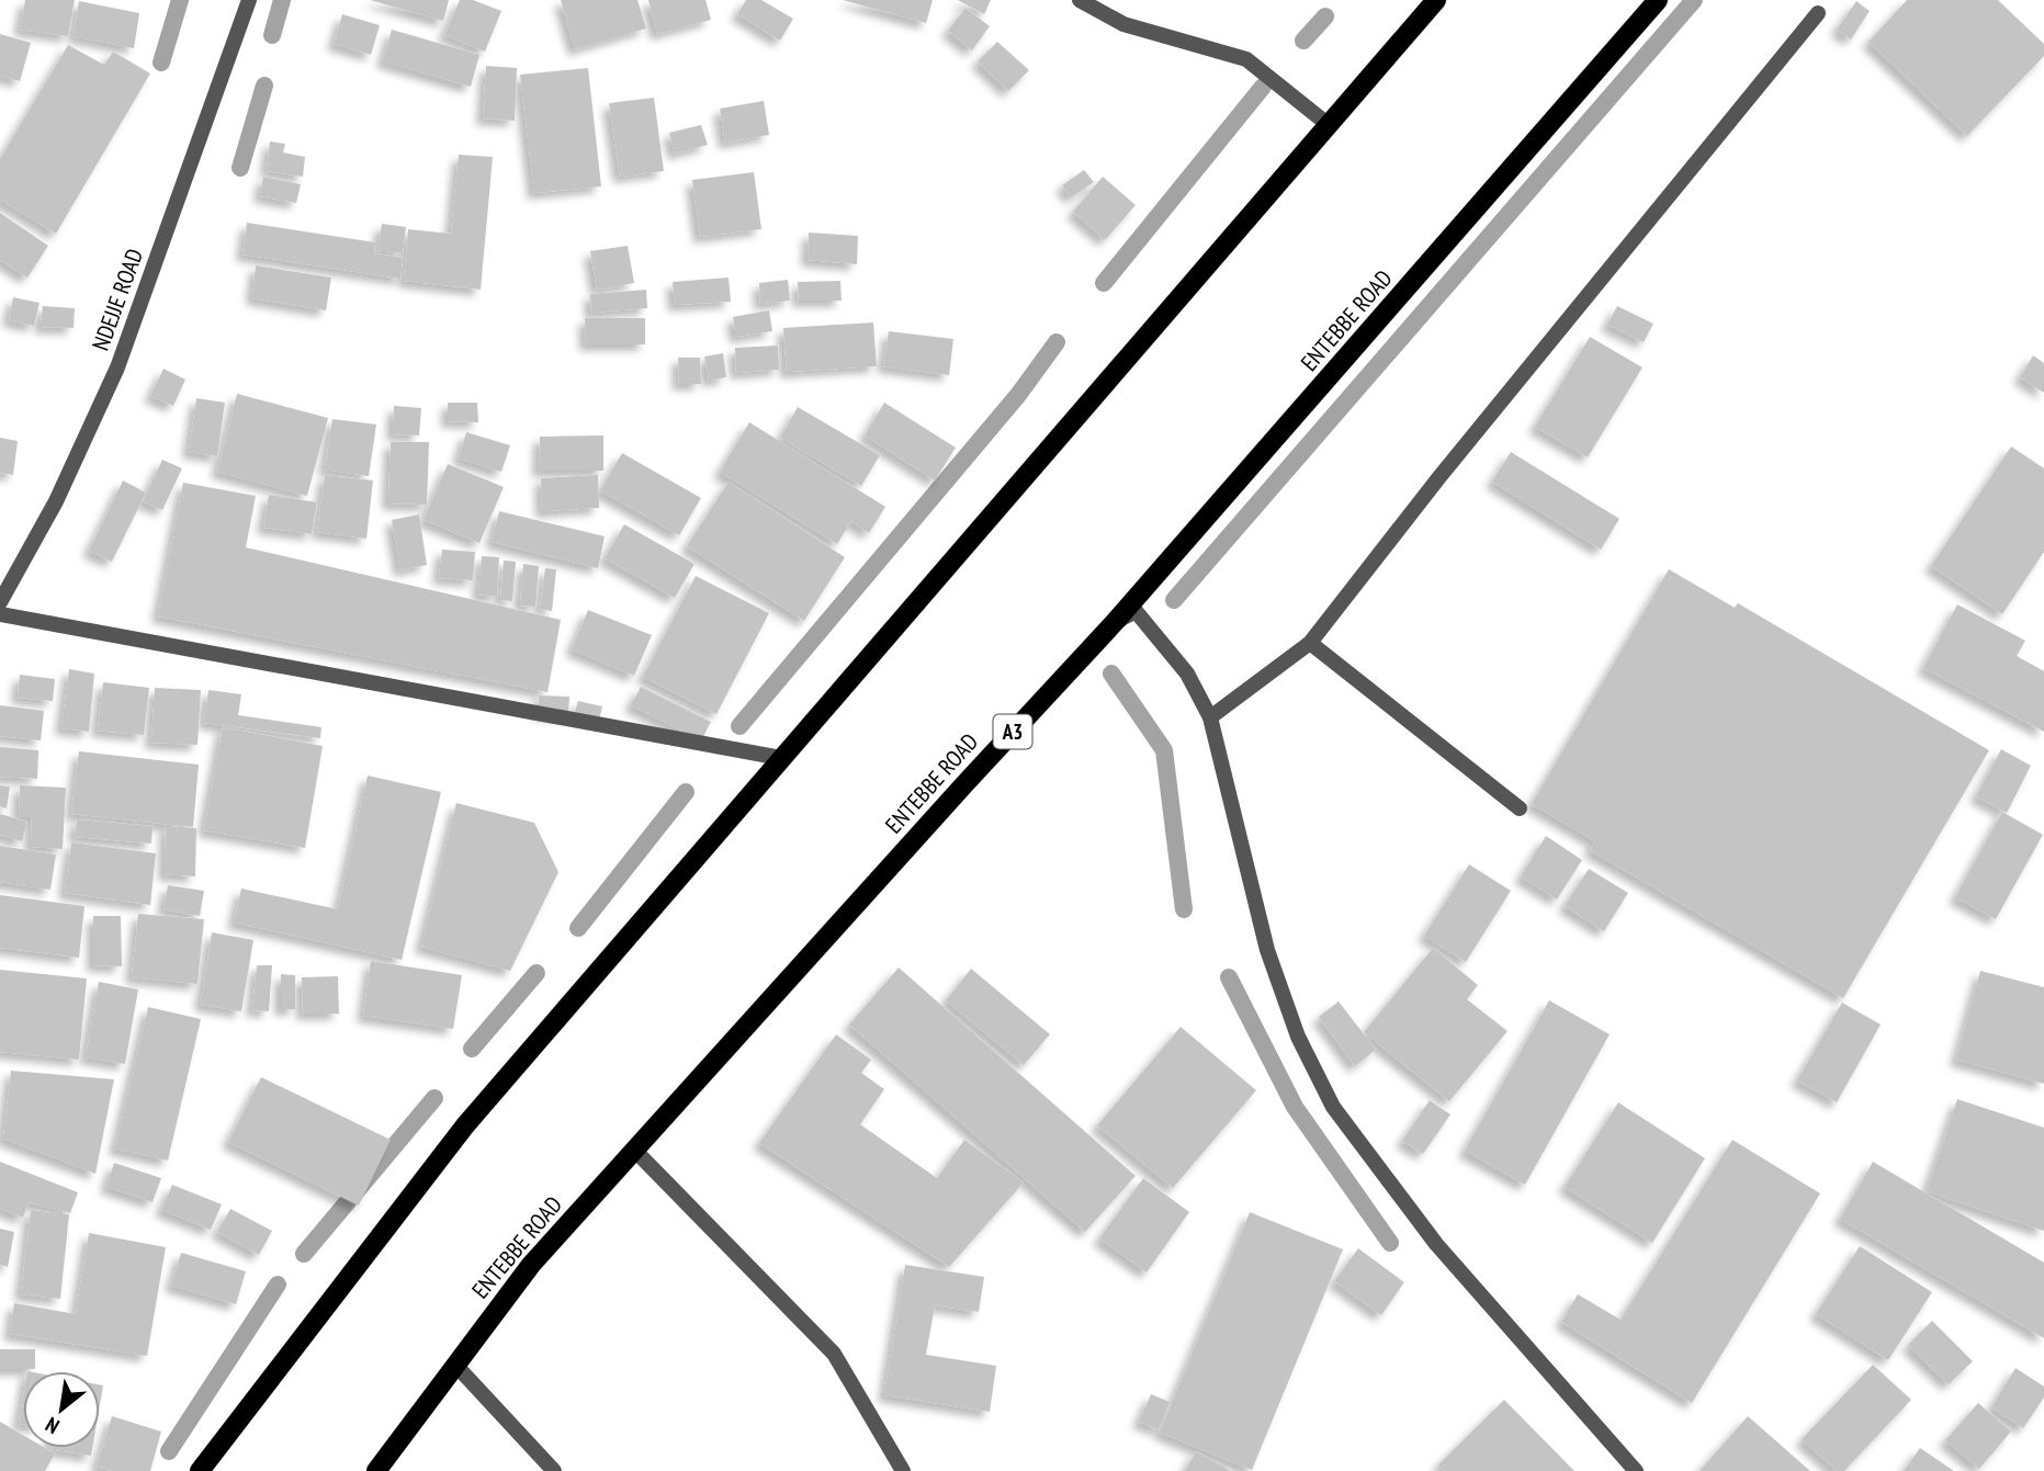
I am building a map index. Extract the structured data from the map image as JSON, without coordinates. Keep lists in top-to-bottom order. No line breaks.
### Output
{"streets":{"main road":["ENTEBBE ROAD","A3"],"street":["NDEJJE ROAD"]},"north":"bottom left"}
